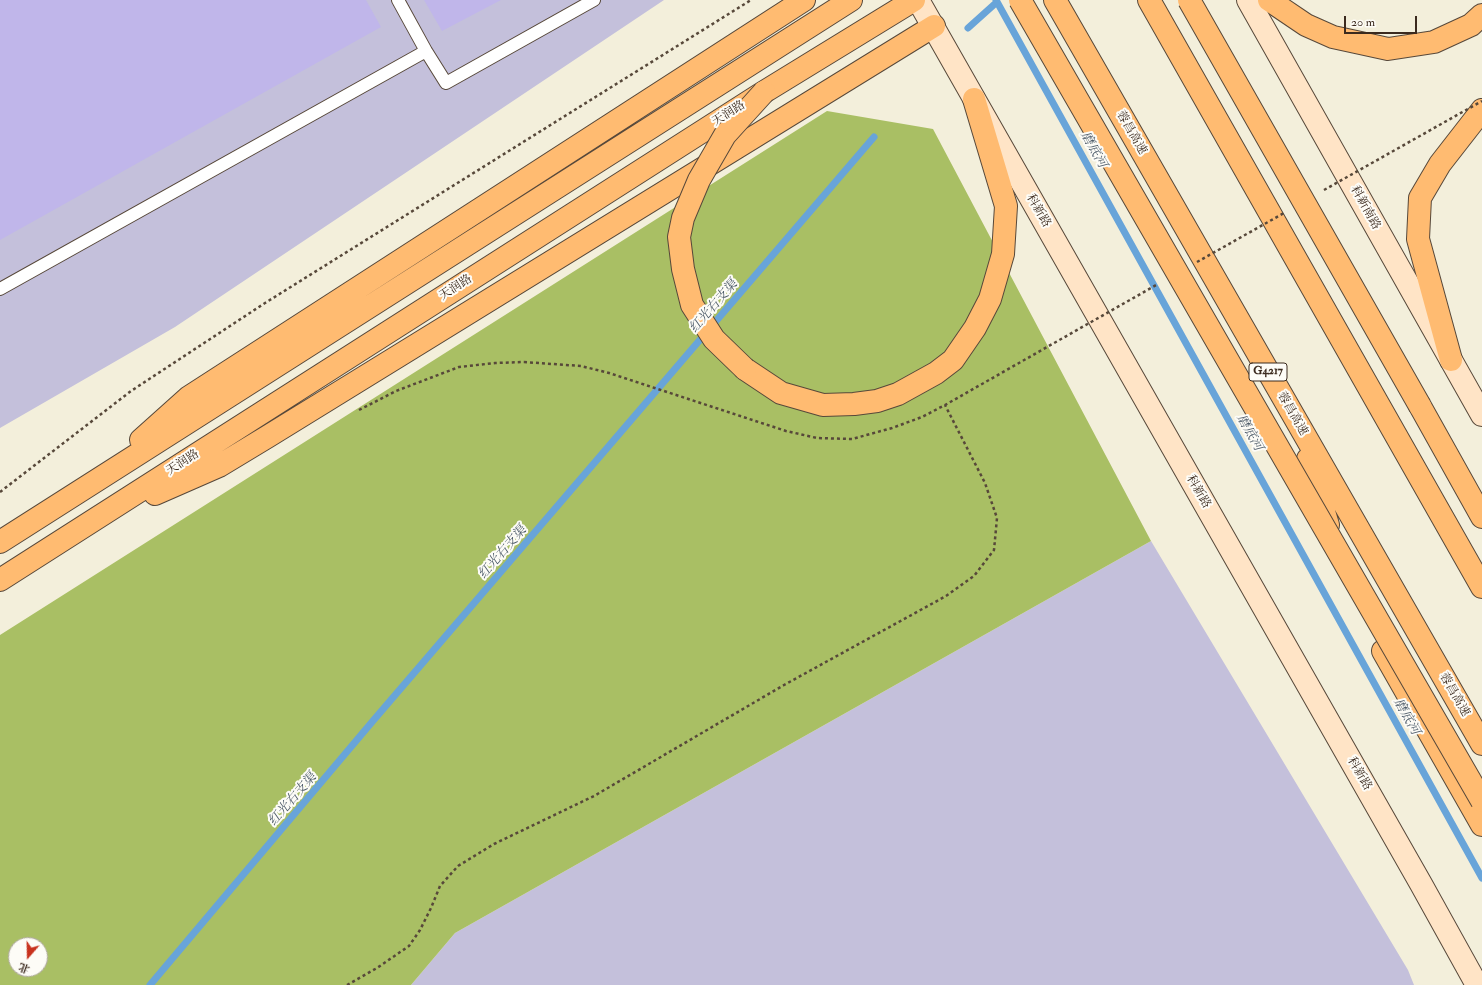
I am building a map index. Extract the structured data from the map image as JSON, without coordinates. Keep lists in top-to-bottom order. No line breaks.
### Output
{"streets":{"main road":["天润路","蓉昌高速","科新南路","科新路","G4217"]},"water":["磨底河","红光右支渠"],"scale_bar":"20 m","north":"bottom"}
